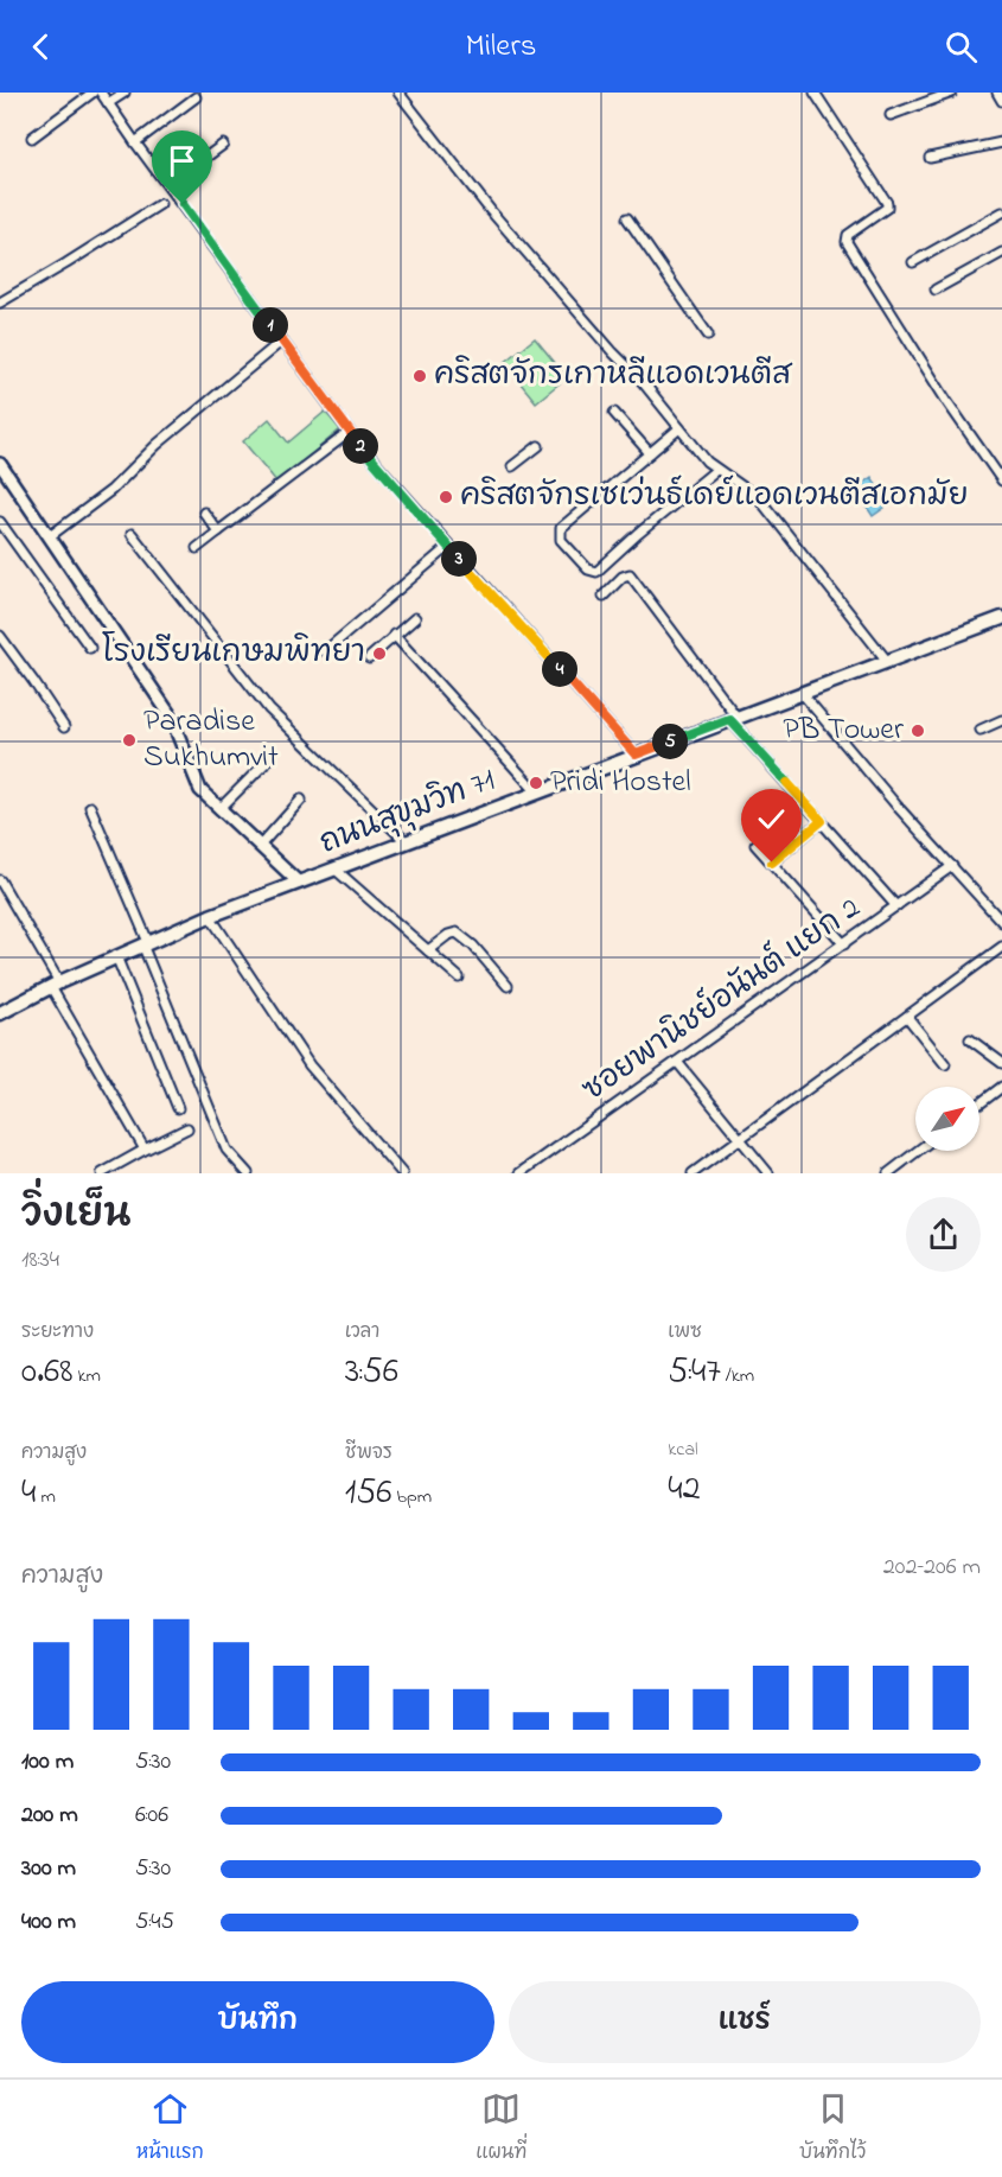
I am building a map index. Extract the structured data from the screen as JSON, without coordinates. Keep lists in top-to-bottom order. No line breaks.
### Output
{"streets":{"main road":["ถนนสุขุมวิท 71"],"street":["ซอยพานิชย์อนันต์ แยก 2"]},"places":["คริสตจักรเกาหลีแอดเวนตีส","คริสตจักรเซเว่นธ์เดย์แอดเวนตีสเอกมัย","โรงเรียนเกษมพิทยา","PB Tower","Paradise Sukhumvit","Pridi Hostel"],"north":"top right","page":{"header":"Milers","pins":["1","2","3","4","5"],"heading":["วิ่งเย็น","18:34"],"stats":[["ระยะทาง","0.68 km"],["เวลา","3:56"],["เพซ","5:47 /km"],["ความสูง","4 m"],["ชีพจร","156 bpm"],["kcal","42"]],"chart":["ความสูง","202–206 m"],"list":[{"name":"100 m","note":"5:30"},{"name":"200 m","note":"6:06"},{"name":"300 m","note":"5:30"},{"name":"400 m","note":"5:45"}],"buttons":["บันทึก","แชร์"],"tabs":["หน้าแรก","แผนที่","บันทึกไว้"]}}
